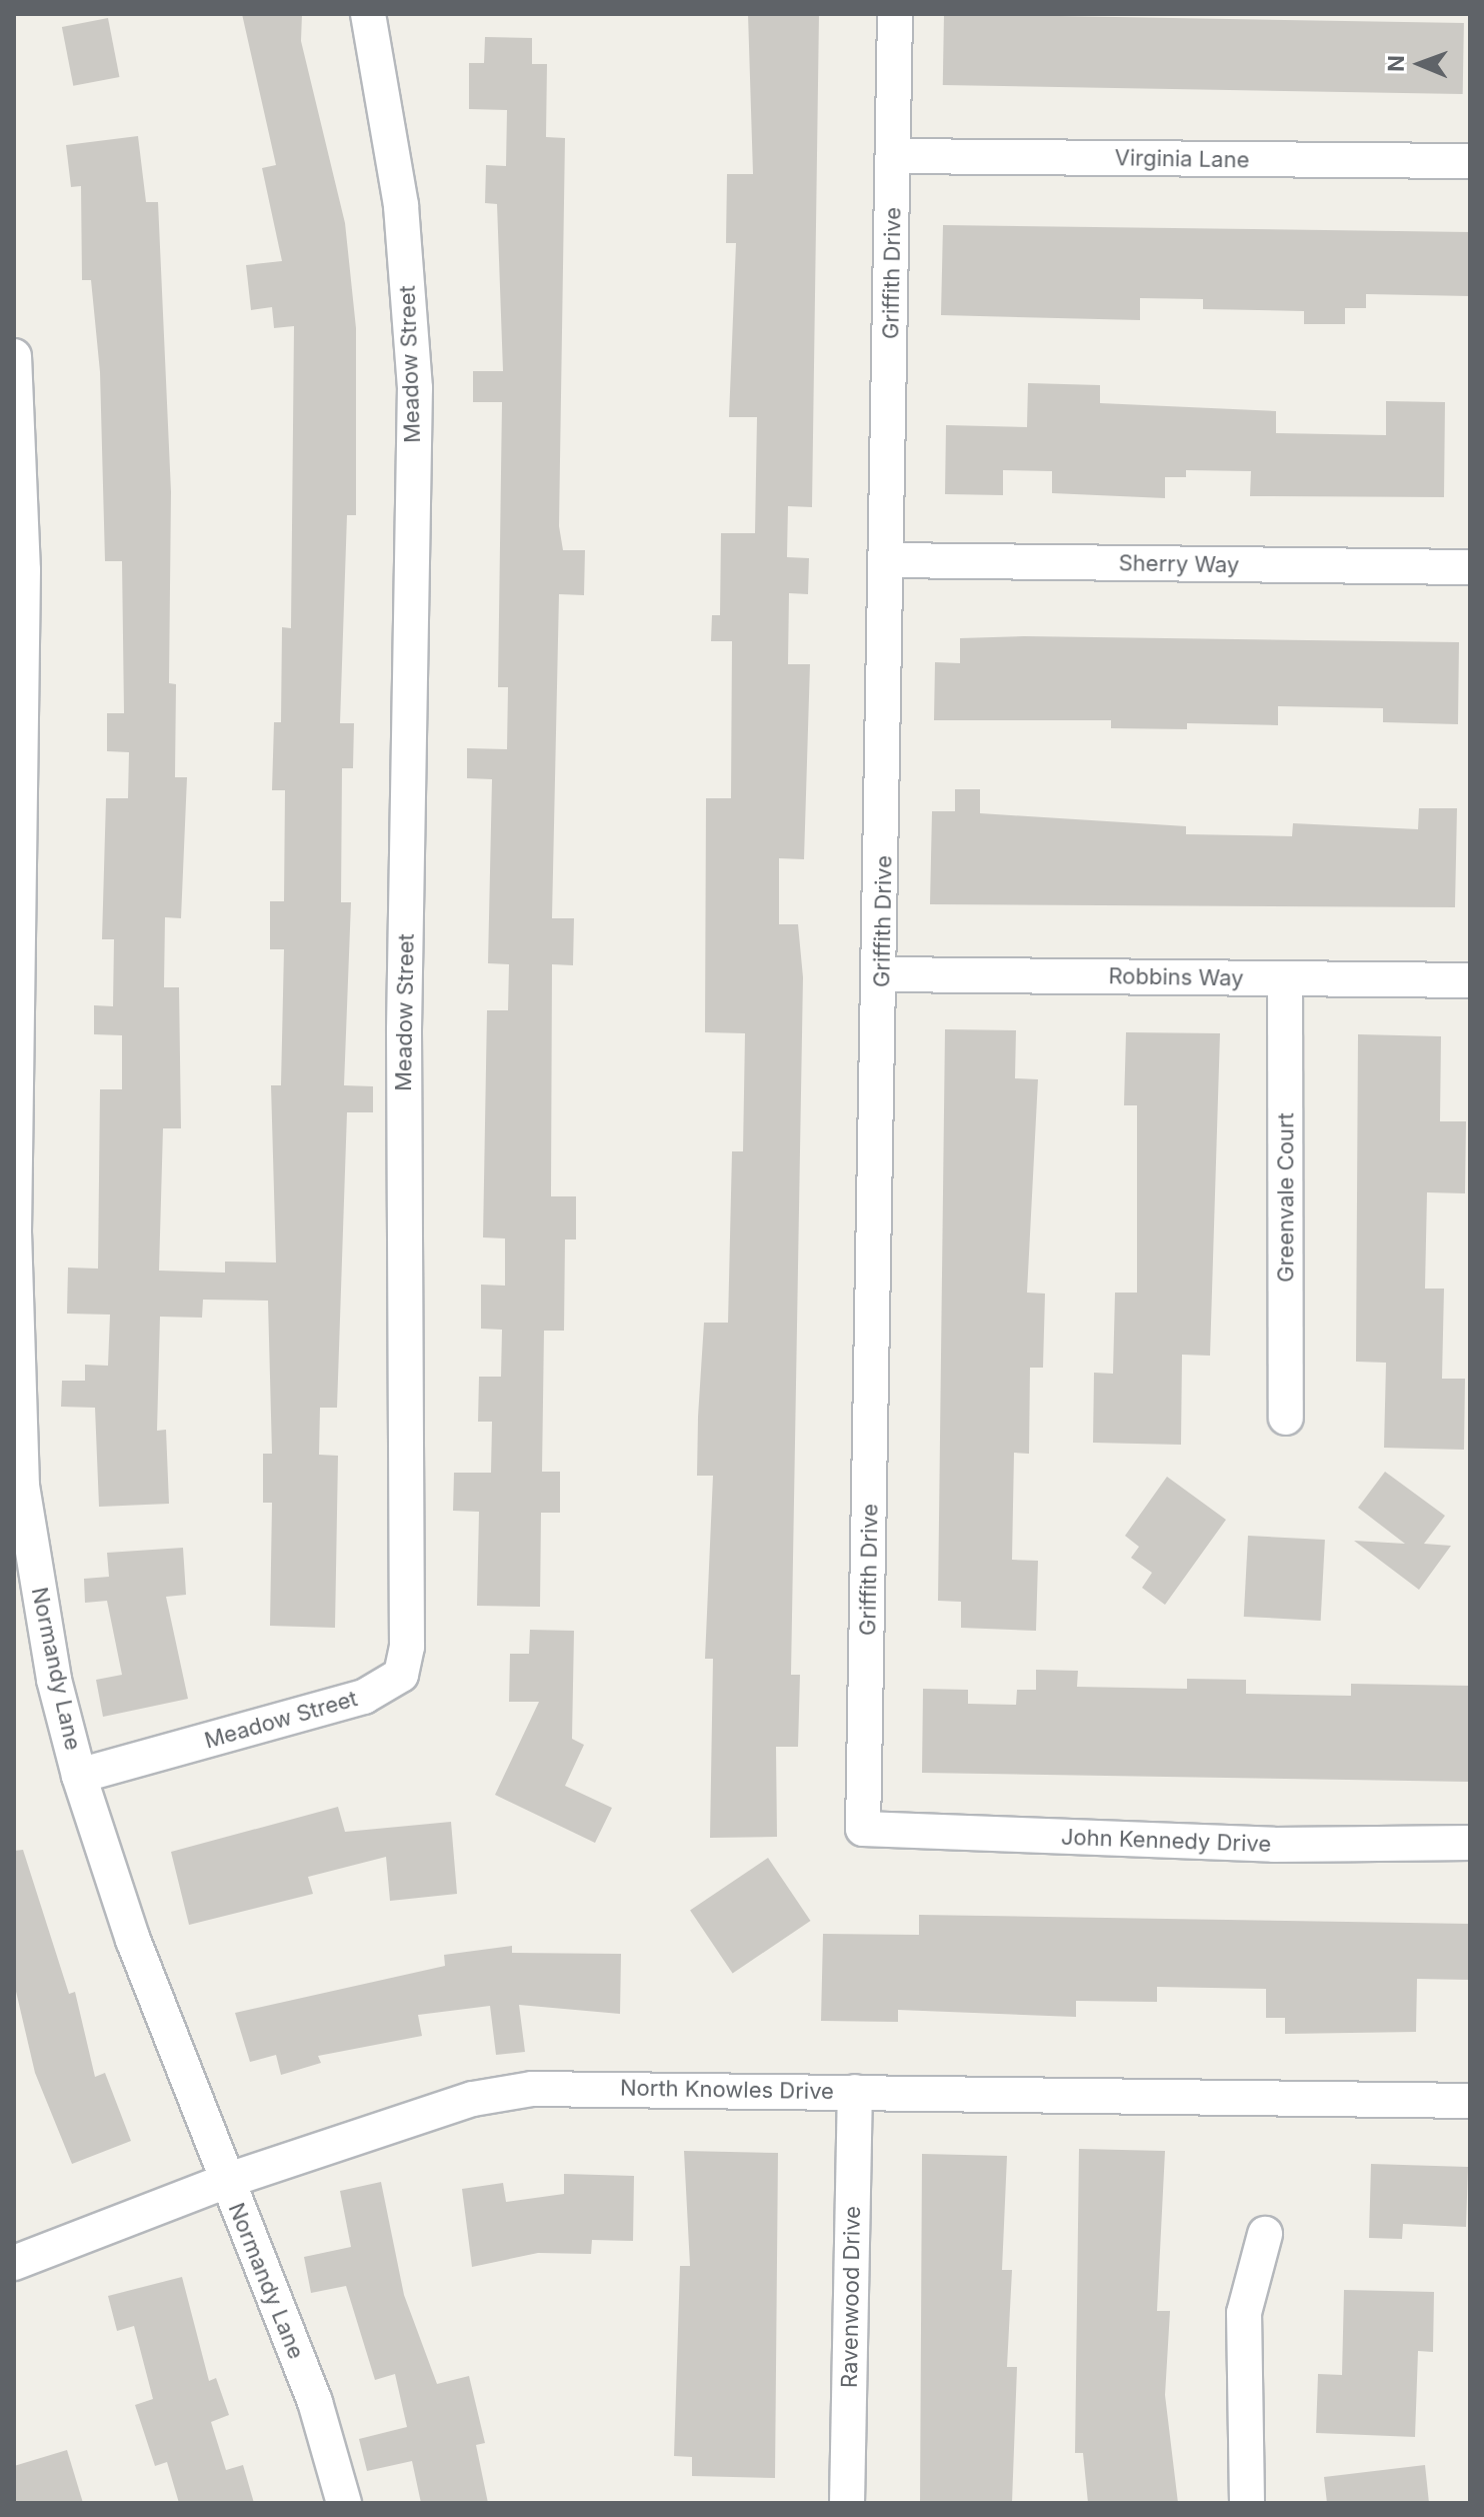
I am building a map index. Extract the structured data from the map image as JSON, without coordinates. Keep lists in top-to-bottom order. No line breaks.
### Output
{"streets":{"street":["Virginia Lane","Griffith Drive","Meadow Street","Sherry Way","Robbins Way","Greenvale Court","Normandy Lane","John Kennedy Drive","North Knowles Drive","Ravenwood Drive"]},"crossings":[["Virginia Lane","Griffith Drive"],["Griffith Drive","Sherry Way"],["Griffith Drive","Robbins Way"],["Griffith Drive","John Kennedy Drive"],["Meadow Street","Normandy Lane"],["Robbins Way","Greenvale Court"],["Normandy Lane","North Knowles Drive"],["North Knowles Drive","Ravenwood Drive"]],"north":"left"}
